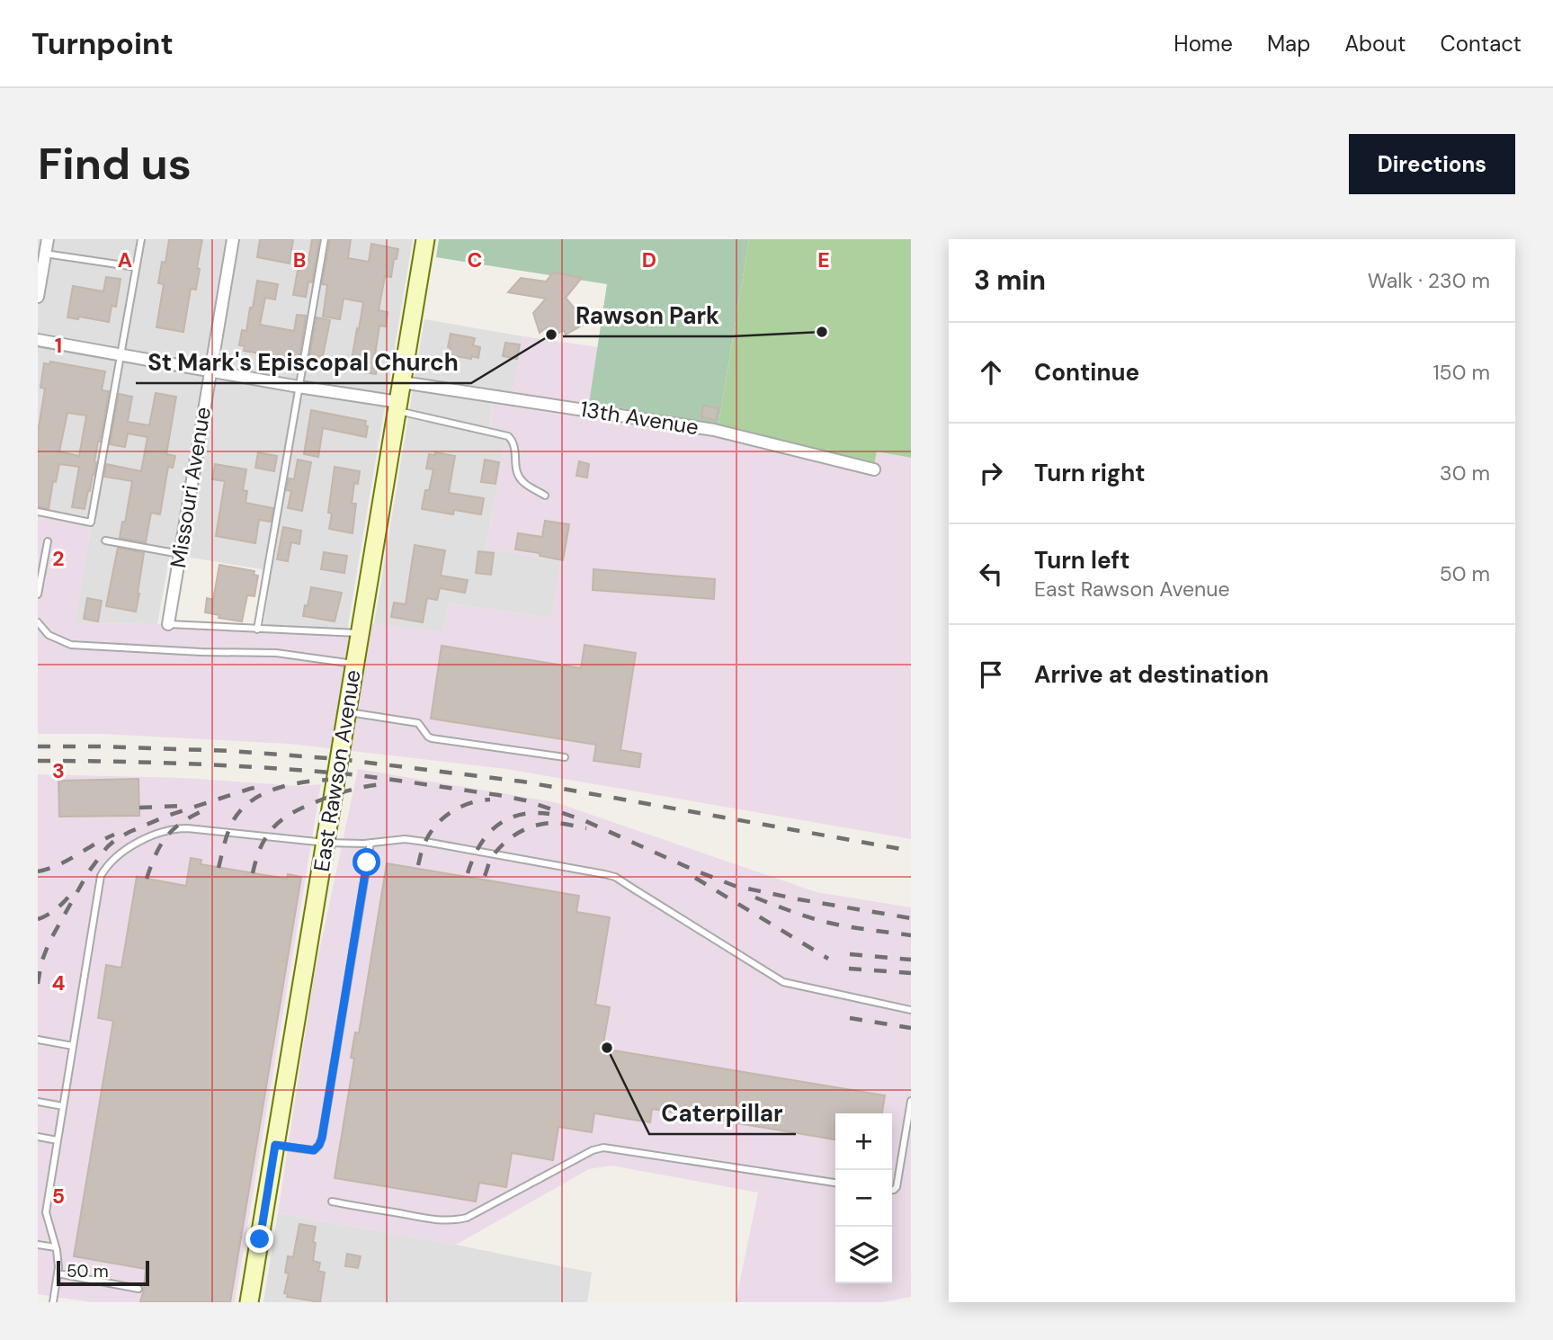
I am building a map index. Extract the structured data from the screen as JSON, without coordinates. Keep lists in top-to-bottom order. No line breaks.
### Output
{"streets":{"main road":["East Rawson Avenue"],"street":["13th Avenue","Missouri Avenue"]},"crossings":[["13th Avenue","East Rawson Avenue"]],"places":["Rawson Park","St Mark's Episcopal Church","Caterpillar"],"scale_bar":"50 m","page":{"header":"Turnpoint","nav":["Home","Map","About","Contact"],"buttons":"Directions","title":"Find us","heading":["3 min","Walk · 230 m"],"list":[["Continue","150 m"],["Turn right","30 m"],["Turn left","East Rawson Avenue","50 m"],"Arrive at destination"],"map_buttons":["+","−"],"scale":"50 m"},"grid":{"columns":["A","B","C","D","E"],"rows":["1","2","3","4","5"]}}
